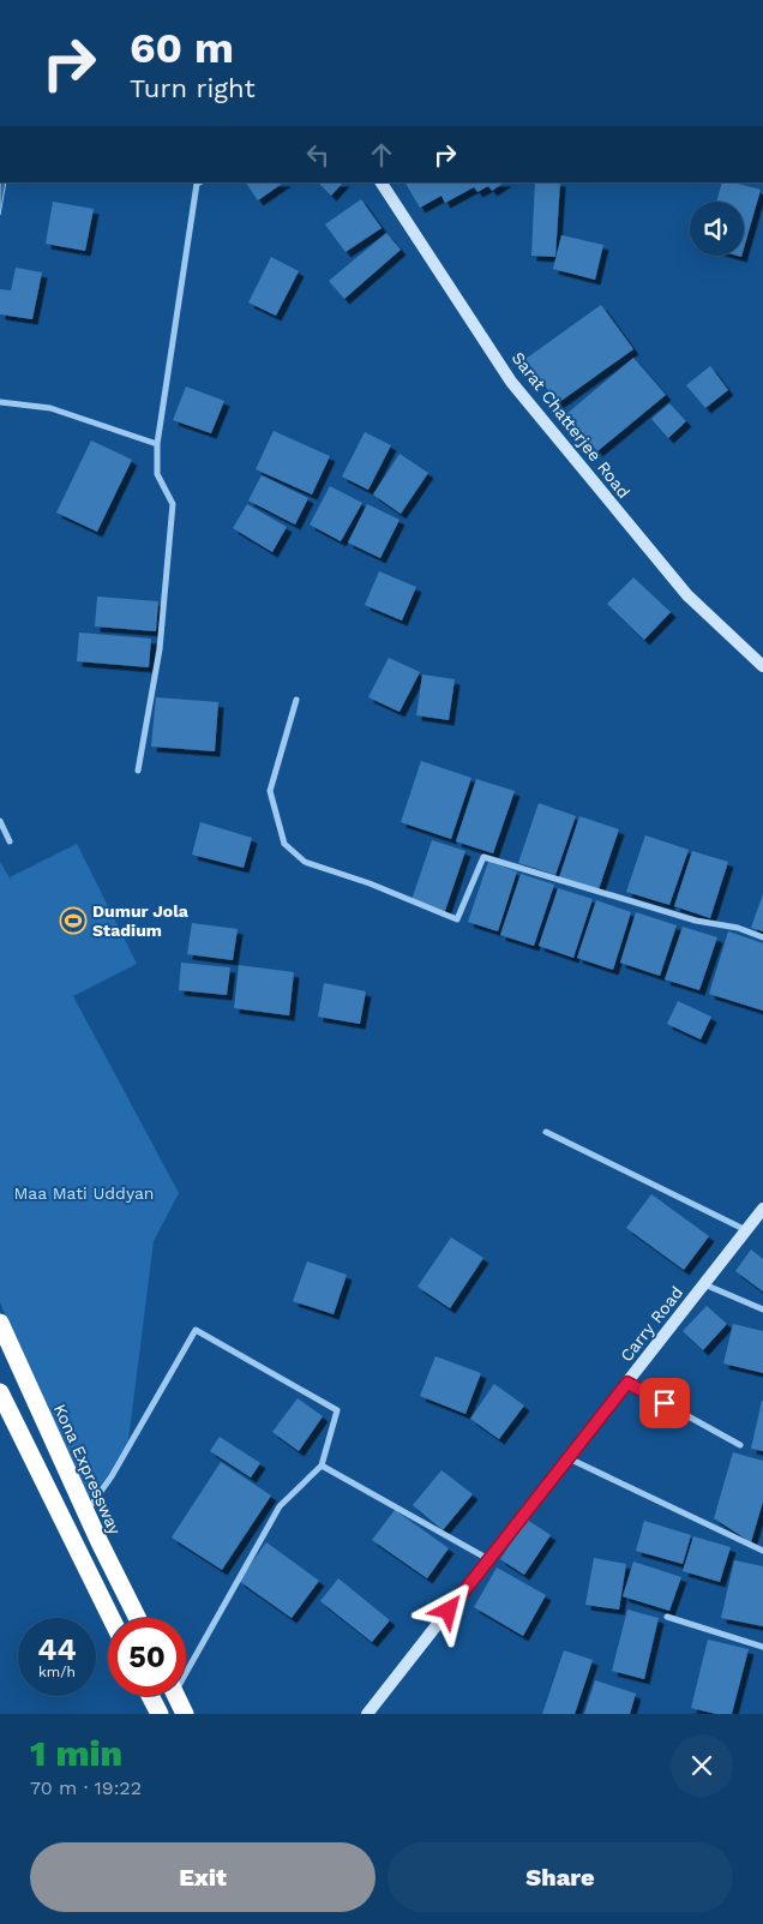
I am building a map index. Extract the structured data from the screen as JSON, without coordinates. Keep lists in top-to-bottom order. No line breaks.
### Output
{"streets":{"highway":["Kona Expressway"],"main road":["Sarat Chatterjee Road","Carry Road"]},"parks":["Maa Mati Uddyan"],"places":{"sports":["Dumur Jola Stadium"]},"page":{"turn":["60 m","Turn right"],"speed":"44 km/h","limit":"50","heading":["1 min","70 m · 19:22"],"buttons":["Exit","Share"]}}
